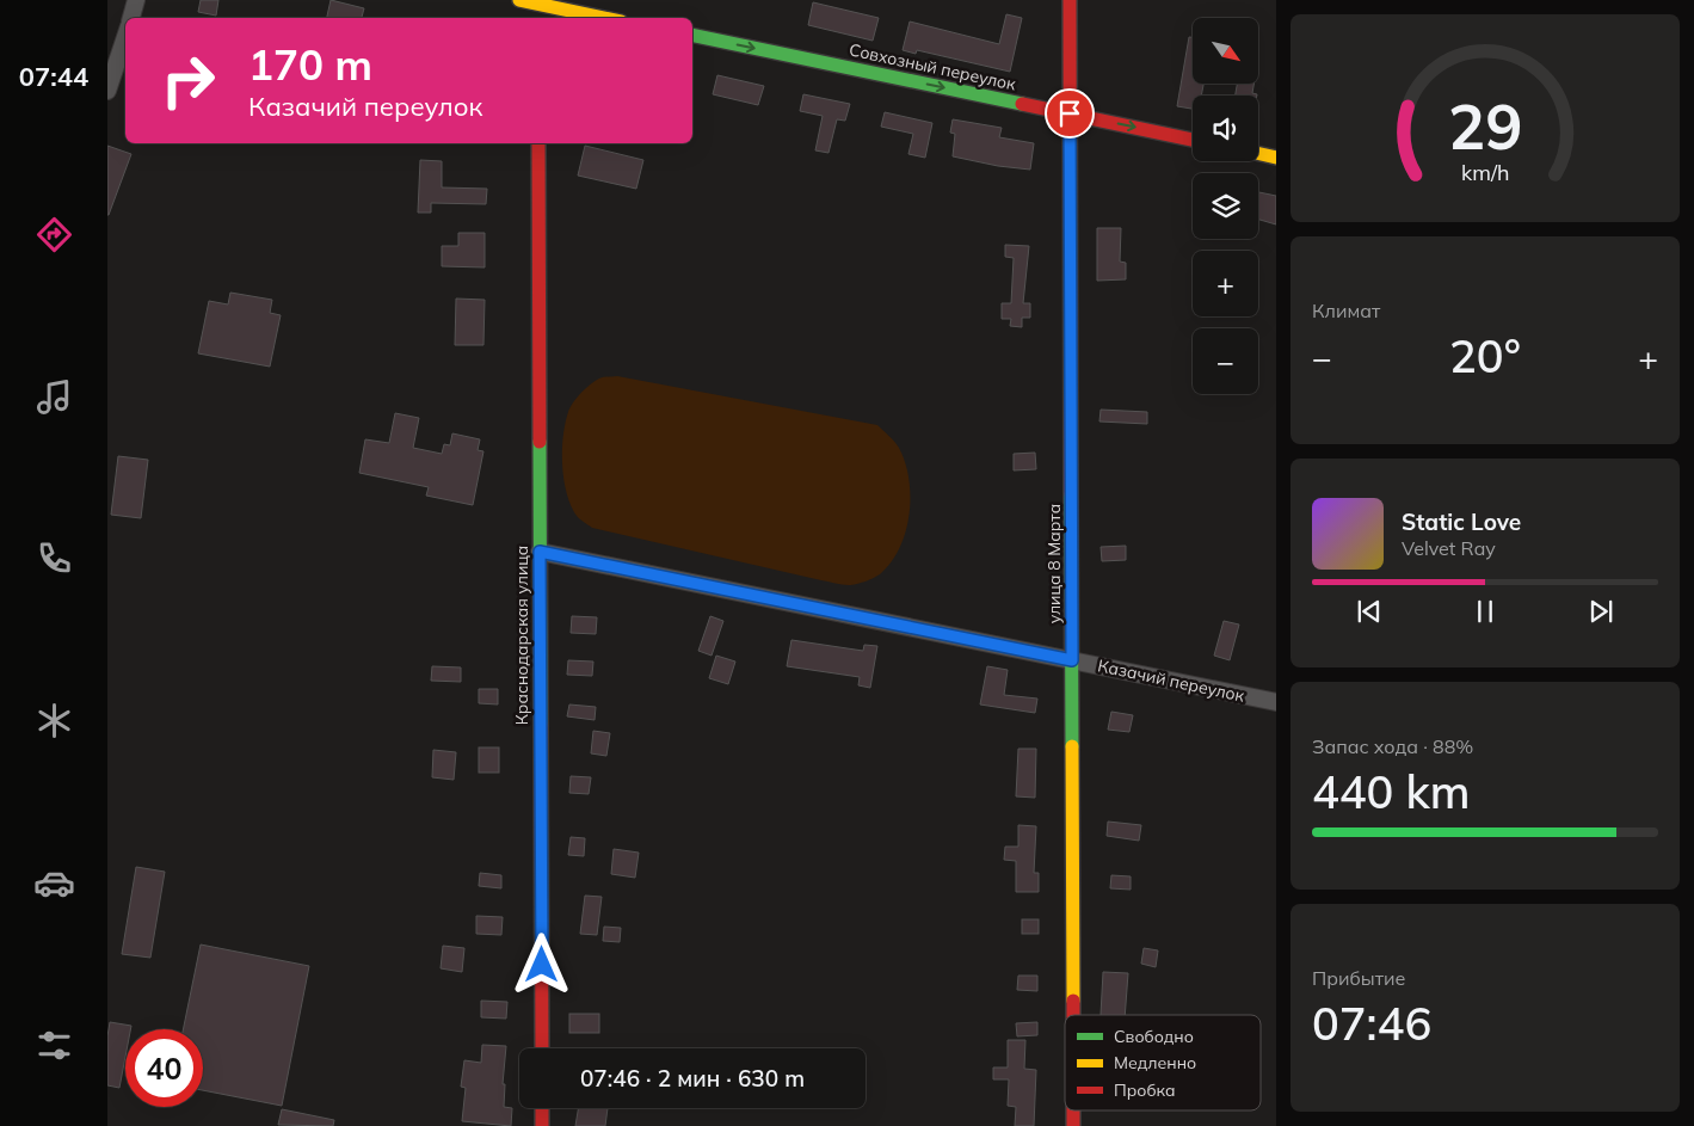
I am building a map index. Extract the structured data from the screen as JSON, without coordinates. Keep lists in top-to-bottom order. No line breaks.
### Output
{"streets":{"street":["Совхозный переулок","улица 8 Марта","Краснодарская улица","Казачий переулок"]},"crossings":[["Совхозный переулок","улица 8 Марта"],["улица 8 Марта","Казачий переулок"],["Краснодарская улица","Казачий переулок"]],"one_way":["Совхозный переулок"],"legend":["Свободно","Медленно","Пробка"],"north":"bottom right","page":{"tabs":"07:44","map_buttons":["+","−"],"turn":["170 m","Казачий переулок"],"tile":["Климат",["Запас хода · 88%","440 km"],["Прибытие","07:46"]],"heat":["−","20°","+"],"song":["Static Love","Velvet Ray"],"limit":"40","trip":"07:46 · 2 мин · 630 m","gauge":["29","km/h"]}}
